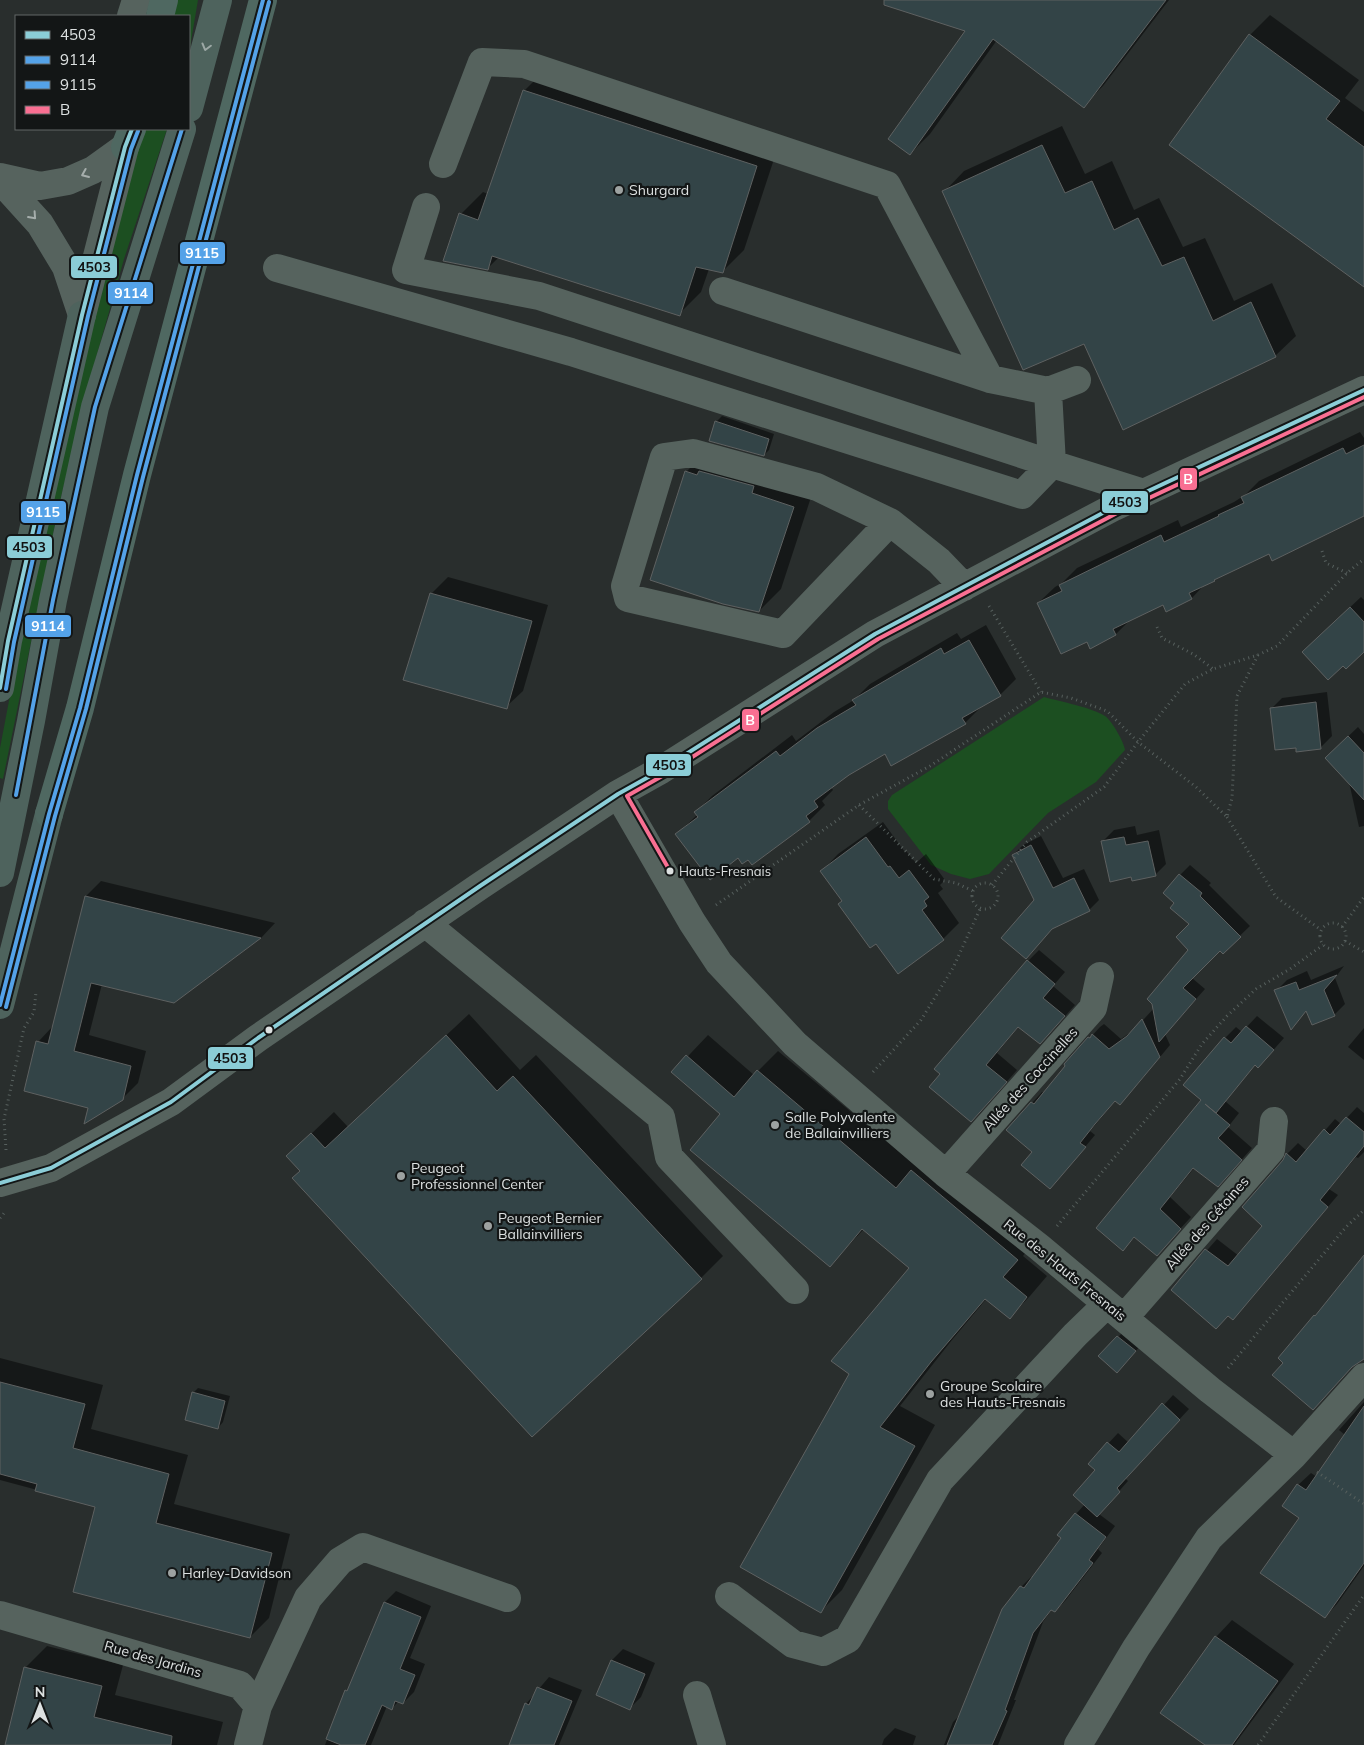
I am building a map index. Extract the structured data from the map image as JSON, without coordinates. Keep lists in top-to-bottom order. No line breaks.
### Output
{"streets":{"street":["Allée des Coccinelles","Allée des Cétoines","Rue des Hauts Fresnais","Rue des Jardins"]},"crossings":[["Allée des Coccinelles","Rue des Hauts Fresnais"],["Allée des Cétoines","Rue des Hauts Fresnais"]],"places":["Shurgard","Hauts-Fresnais","Salle Polyvalente de Ballainvilliers","Peugeot Professionnel Center","Peugeot Bernier Ballainvilliers","Groupe Scolaire des Hauts-Fresnais","Harley-Davidson"],"lines":["transit line 9114","transit line 9115","transit line 4503","transit line B"],"legend":["4503","9114","9115","B"],"north":"top"}
